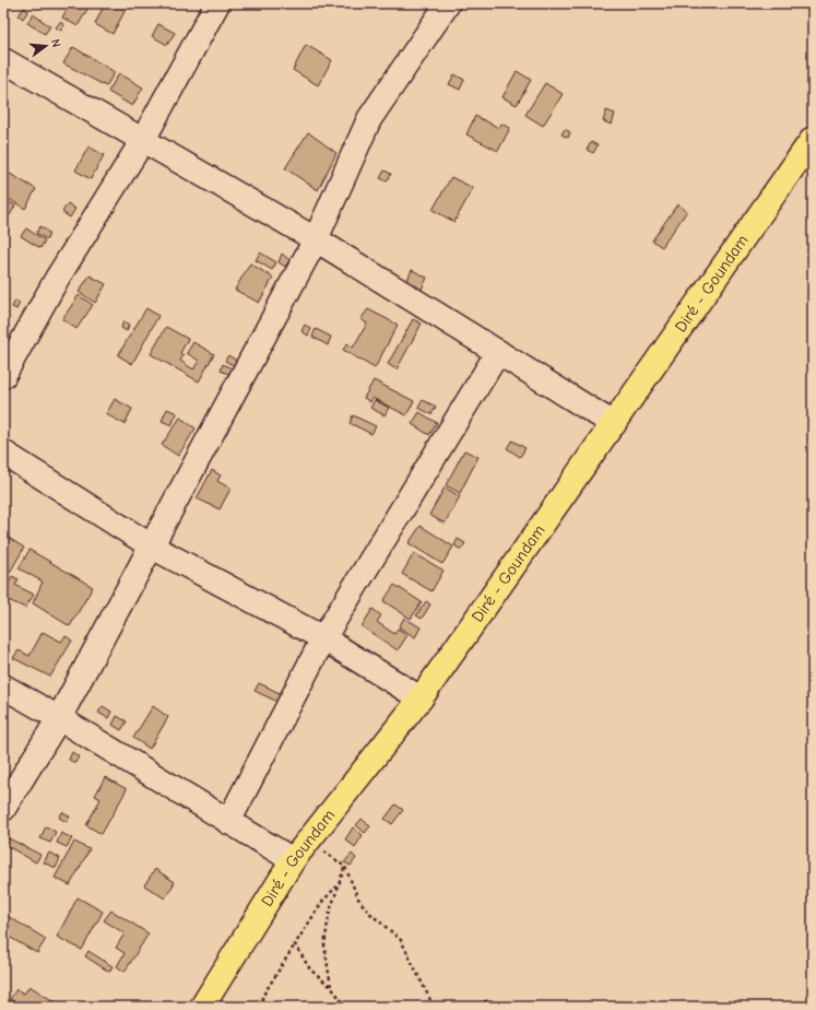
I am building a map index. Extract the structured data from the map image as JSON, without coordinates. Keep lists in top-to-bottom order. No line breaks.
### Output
{"streets":{"main road":["Diré - Goundam"]},"north":"right"}
